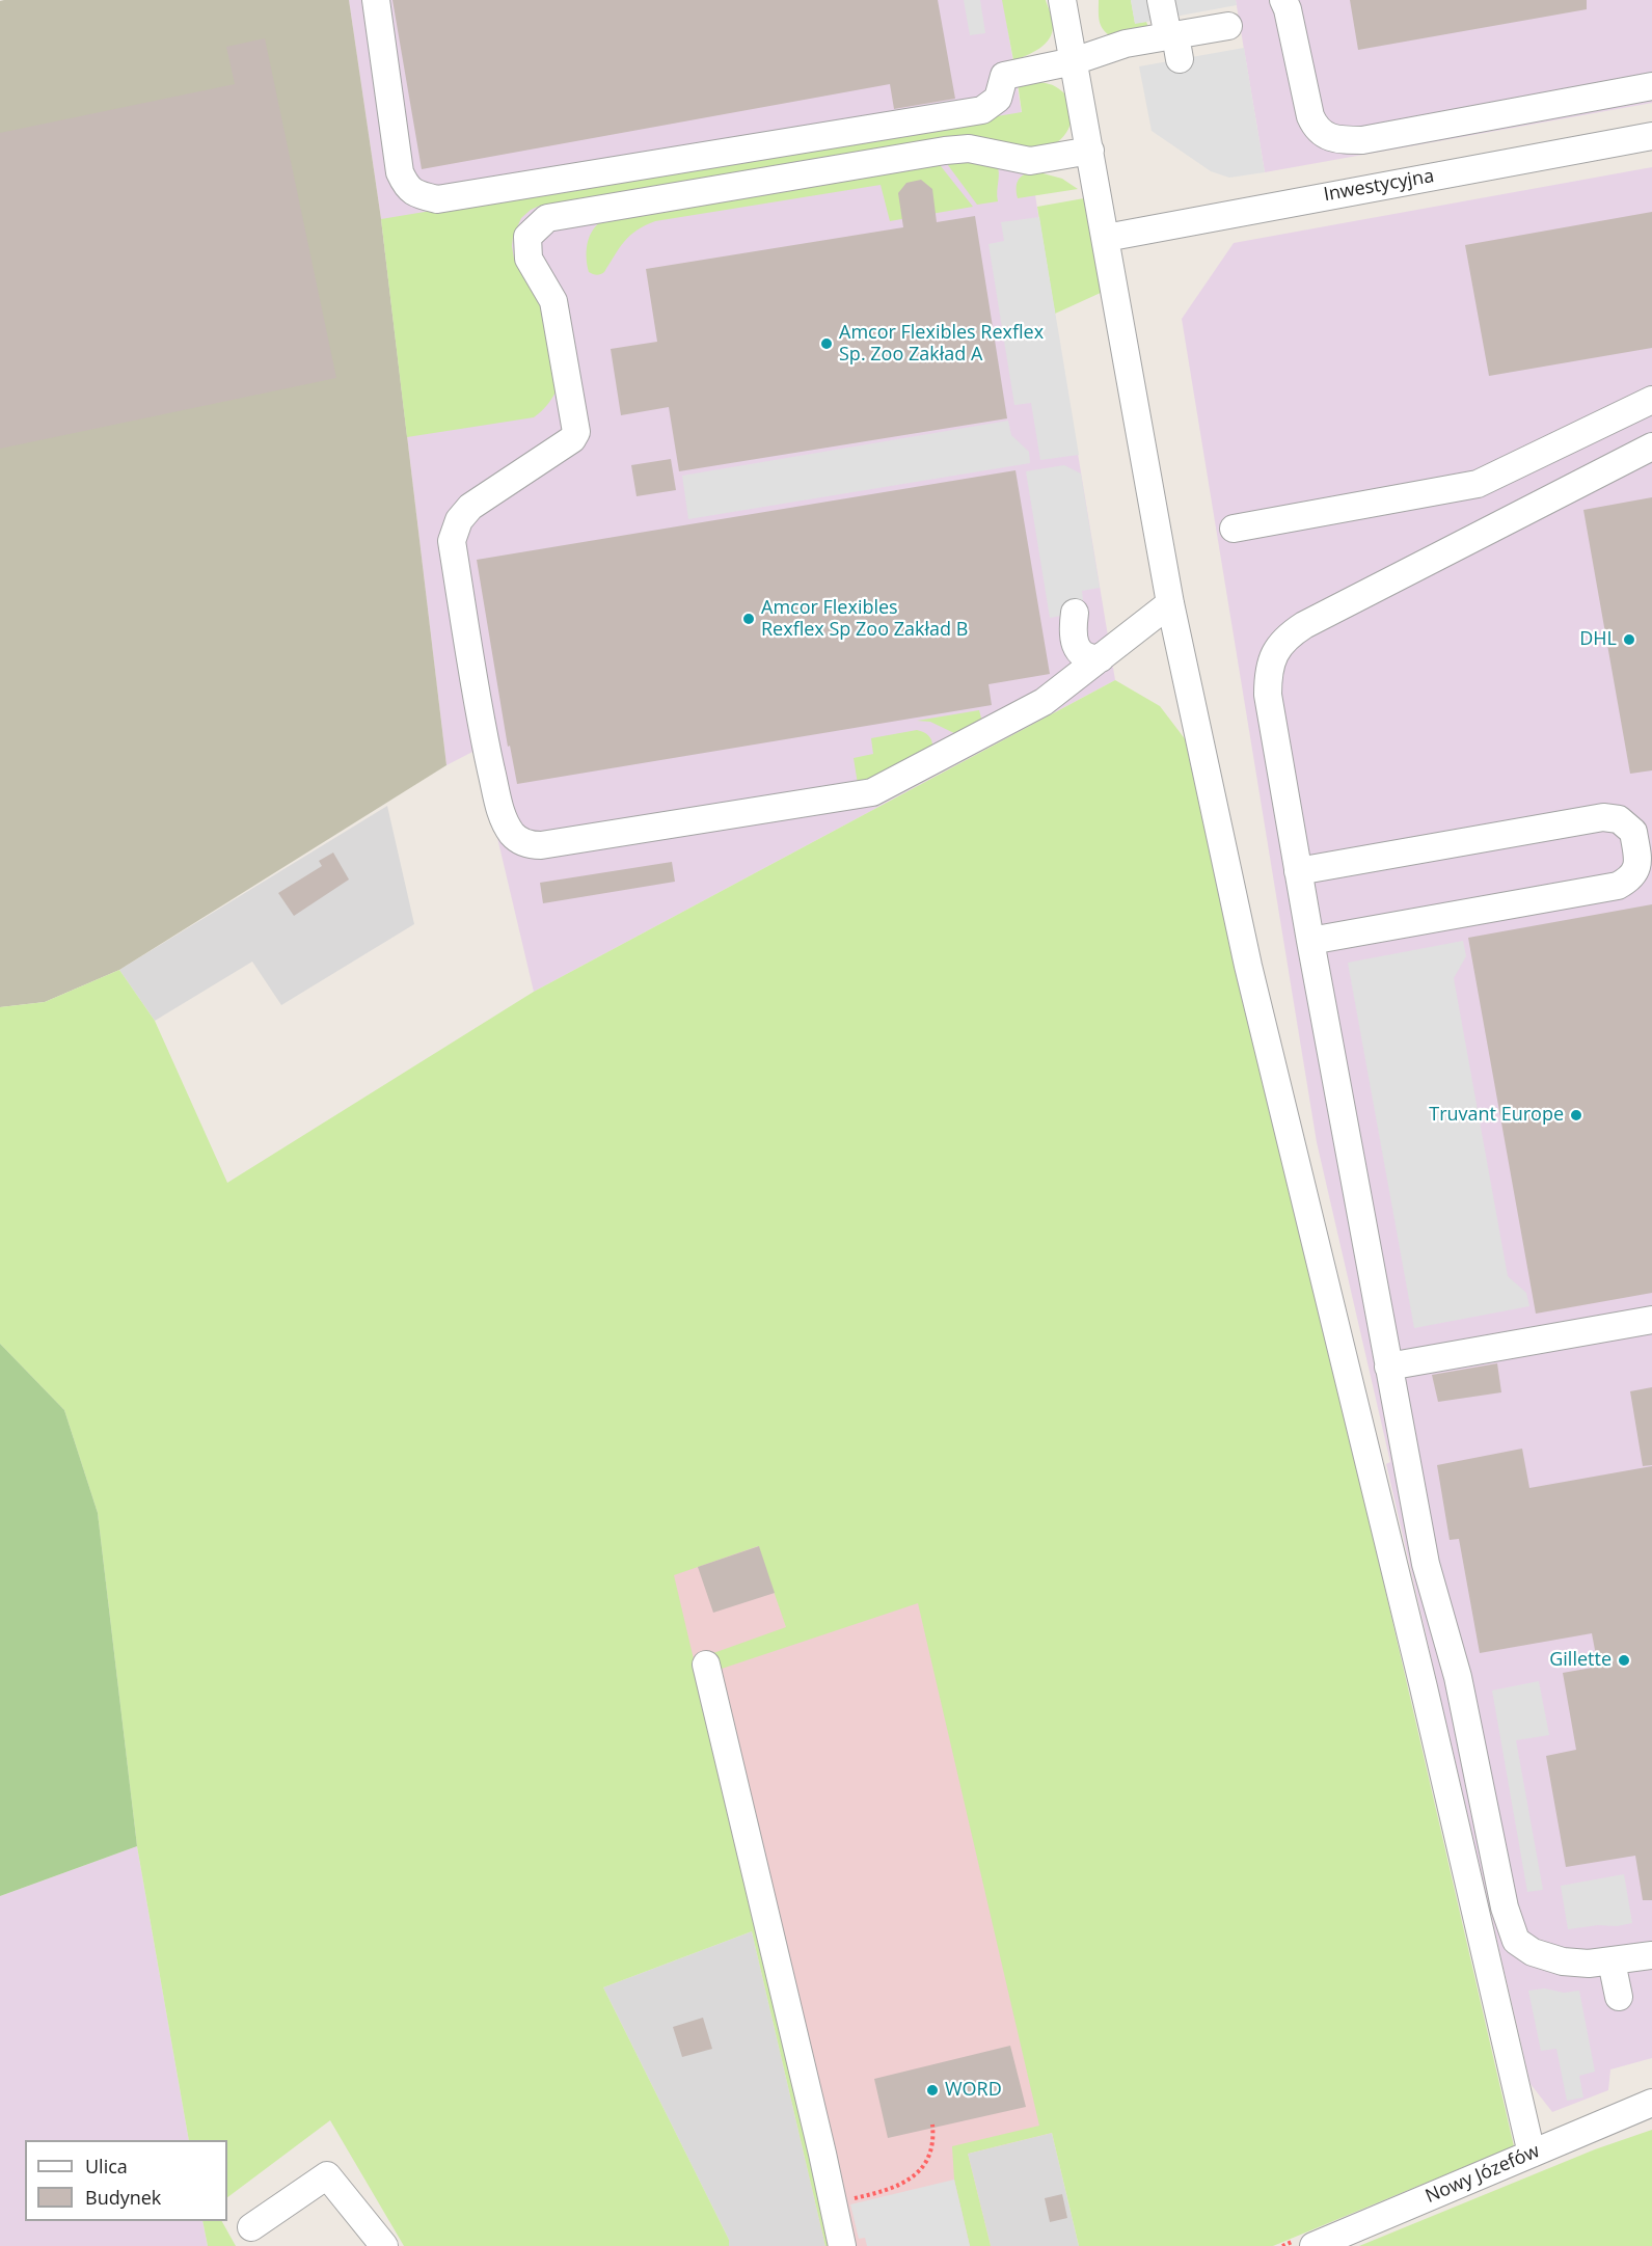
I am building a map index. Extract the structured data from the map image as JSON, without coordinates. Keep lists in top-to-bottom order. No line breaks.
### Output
{"streets":{"street":["Inwestycyjna","Nowy Józefów"]},"places":["Amcor Flexibles Rexflex Sp. Zoo Zakład A","Amcor Flexibles Rexflex Sp Zoo Zakład B","DHL","Truvant Europe","Gillette","WORD"],"legend":["Ulica","Budynek"]}
